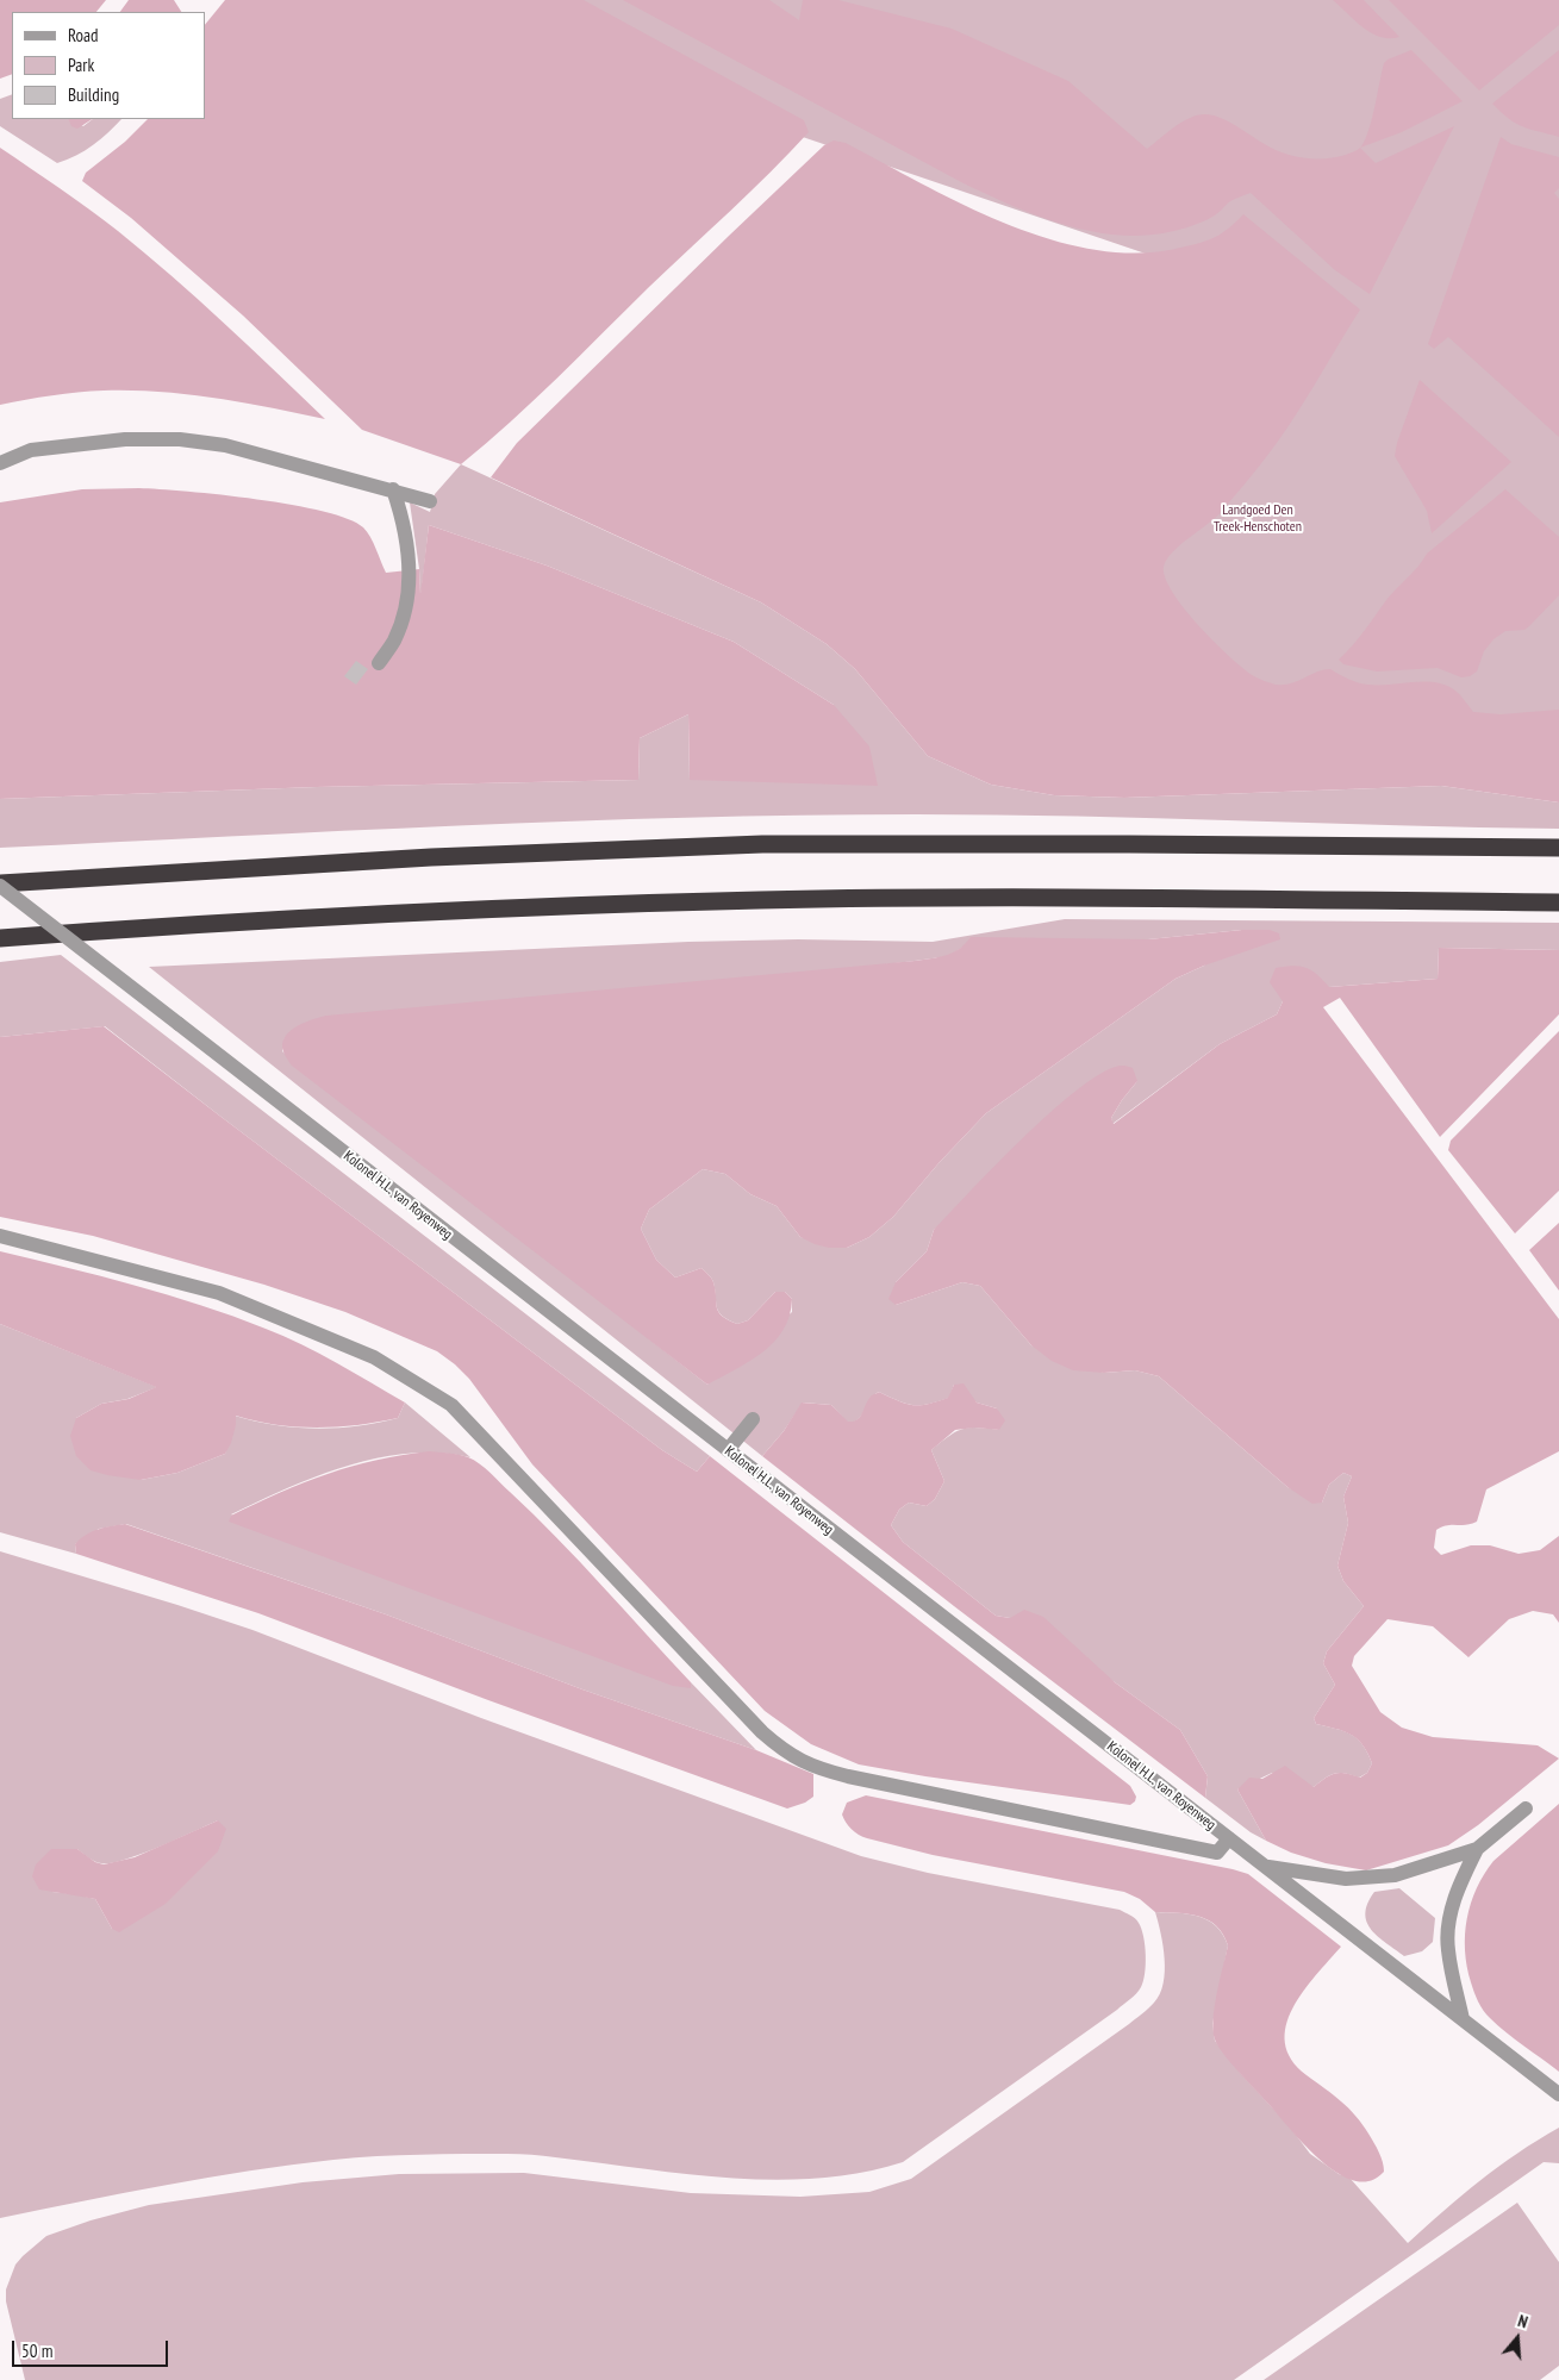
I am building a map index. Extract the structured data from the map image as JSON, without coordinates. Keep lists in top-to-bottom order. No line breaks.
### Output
{"streets":{"street":["Kolonel H.L. van Royenweg"]},"parks":["Landgoed Den Treek-Henschoten"],"legend":["Road","Park","Building"],"scale_bar":"50 m","north":"top"}
